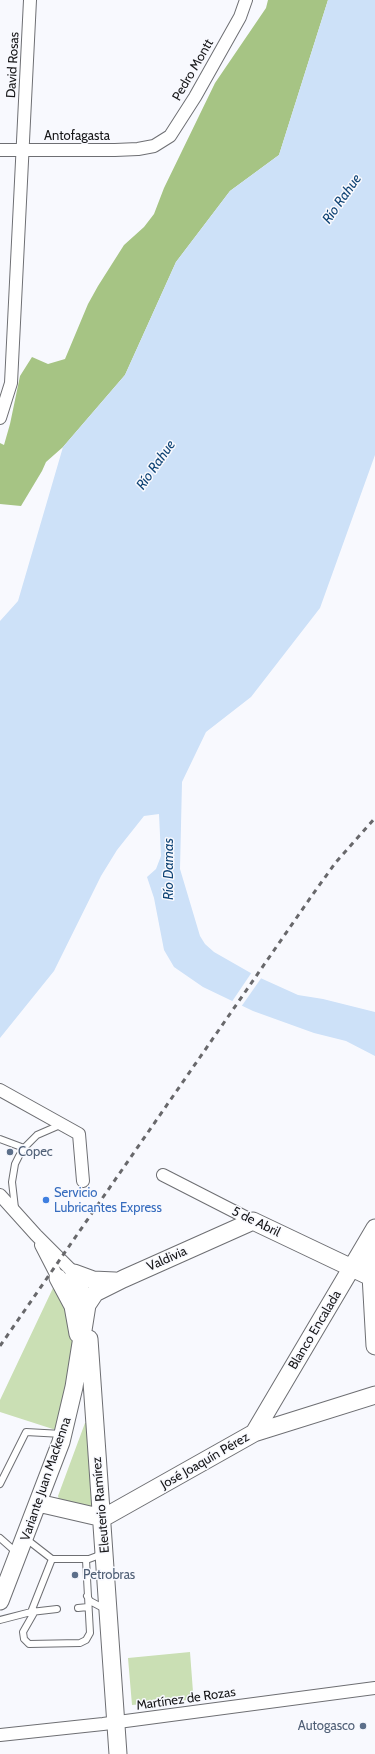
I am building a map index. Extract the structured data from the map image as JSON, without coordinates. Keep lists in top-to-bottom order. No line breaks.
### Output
{"streets":{"street":["David Rosas","Pedro Montt","Antofagasta","5 de Abril","Valdivia","Blanco Encalada","José Joaquín Pérez","Variante Juan Mackenna","Eleuterio Ramírez","Martínez de Rozas"]},"crossings":[["David Rosas","Antofagasta"],["Pedro Montt","Antofagasta"],["5 de Abril","Valdivia"],["5 de Abril","Blanco Encalada"],["Valdivia","Variante Juan Mackenna"],["Valdivia","Eleuterio Ramírez"],["Blanco Encalada","José Joaquín Pérez"],["José Joaquín Pérez","Eleuterio Ramírez"],["Variante Juan Mackenna","Eleuterio Ramírez"],["Eleuterio Ramírez","Martínez de Rozas"]],"water":["Río Rahue","Río Damas"],"places":["Copec","Servicio Lubricantes Express","Petrobras","Autogasco"]}
